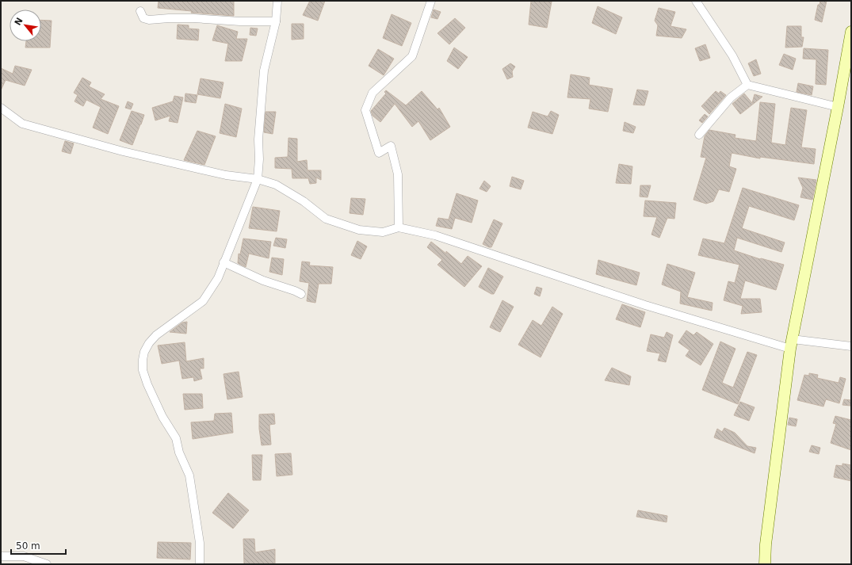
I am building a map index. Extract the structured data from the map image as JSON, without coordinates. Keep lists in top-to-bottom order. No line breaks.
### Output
{"scale_bar":"50 m","north":"top left"}
